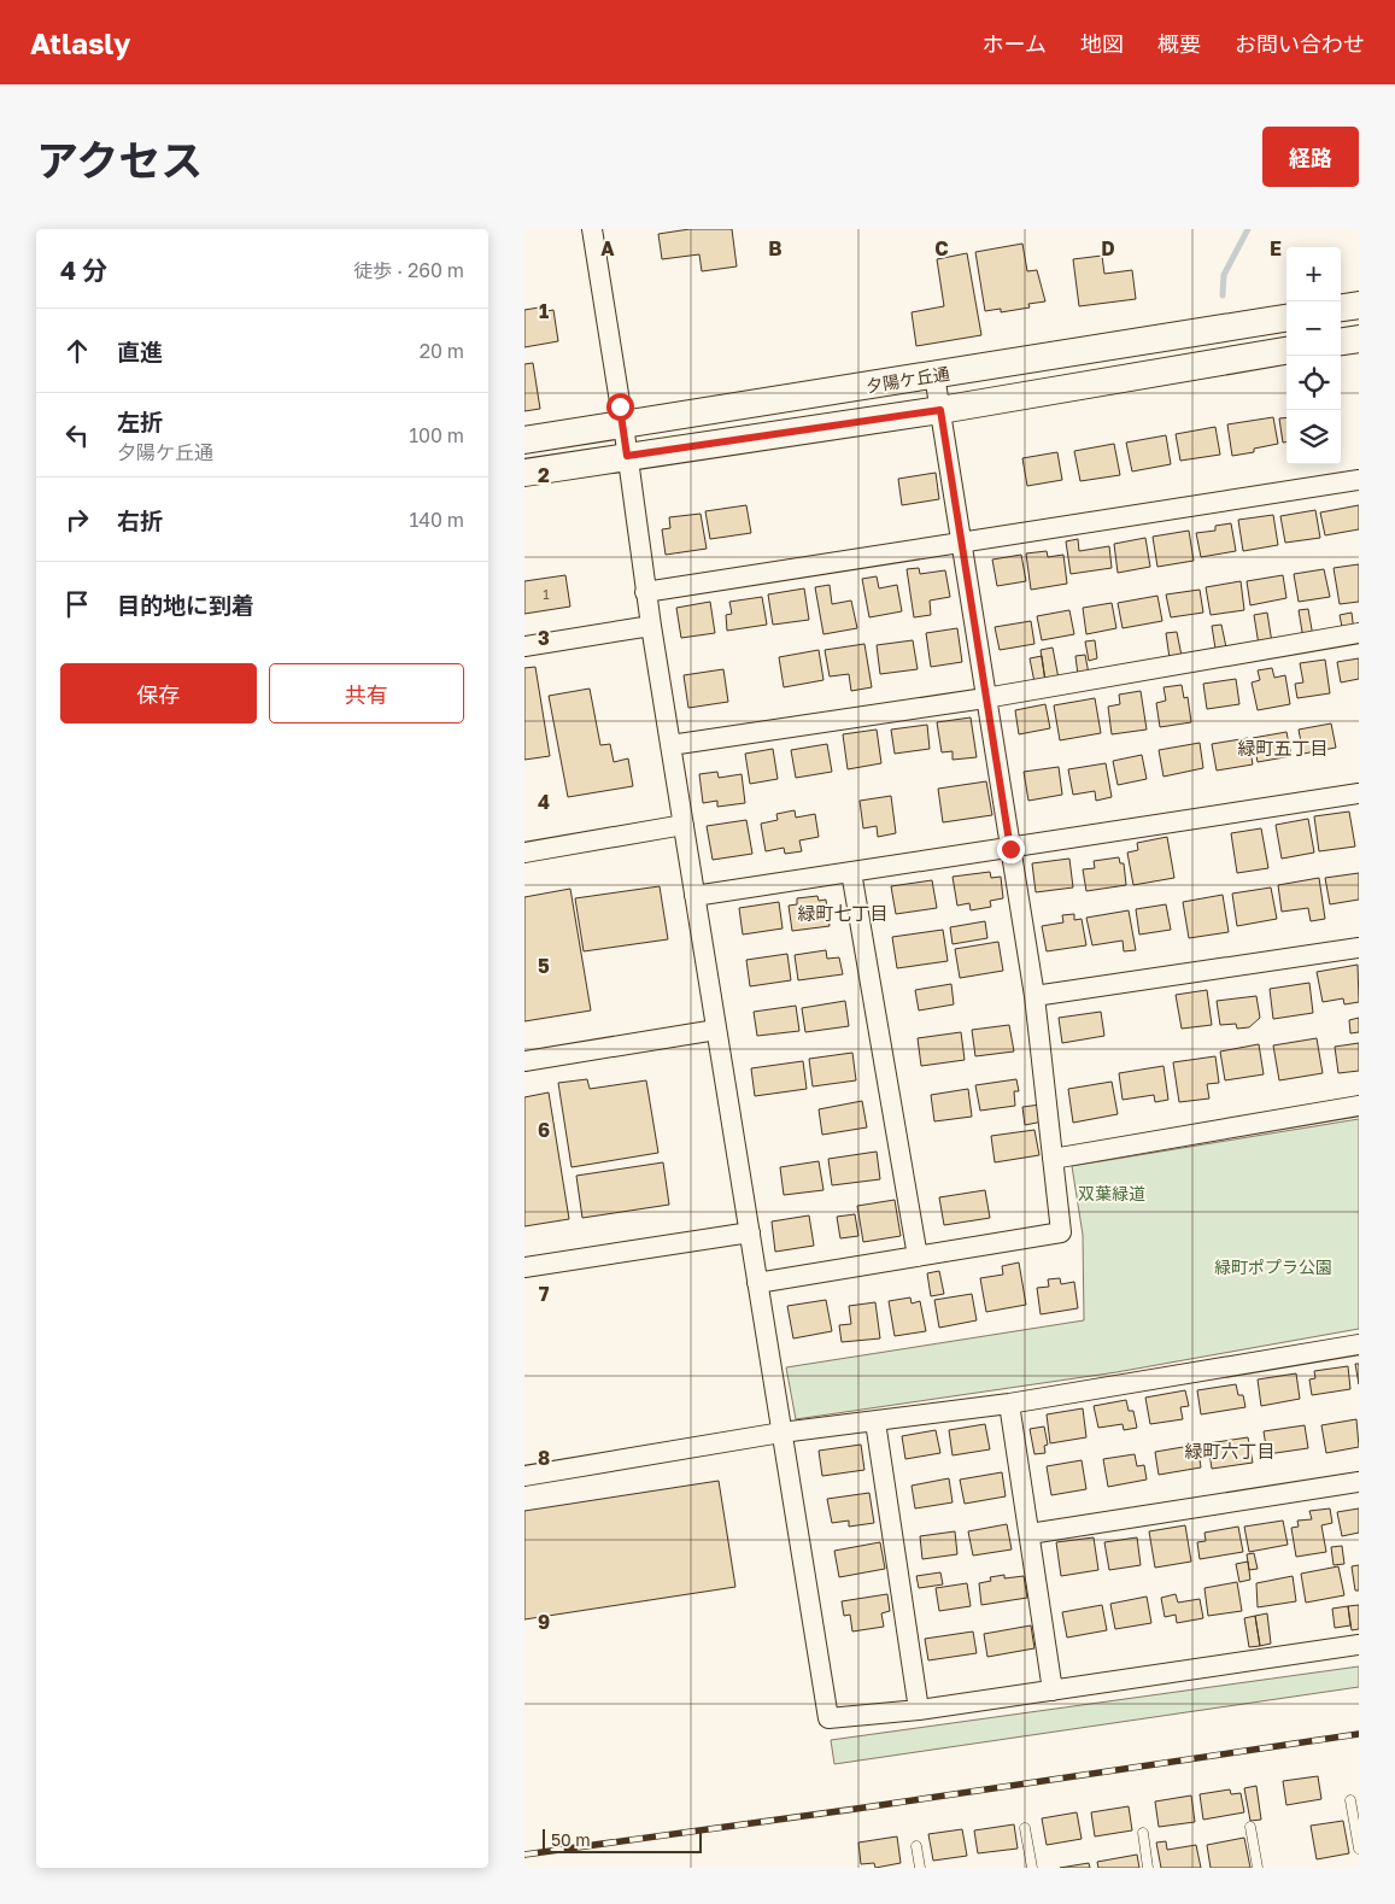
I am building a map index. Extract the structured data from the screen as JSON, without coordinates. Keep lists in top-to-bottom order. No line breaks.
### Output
{"streets":{"street":["夕陽ケ丘通"]},"districts":["緑町五丁目","緑町七丁目","緑町六丁目"],"parks":["双葉緑道","緑町ポプラ公園"],"house_numbers":["1"],"scale_bar":"50 m","page":{"header":"Atlasly","nav":["ホーム","地図","概要","お問い合わせ"],"title":"アクセス","buttons":["経路",["保存","共有"]],"heading":["4 分","徒歩 · 260 m"],"map_buttons":["+","−"],"list":[["直進","20 m"],["左折","夕陽ケ丘通","100 m"],["右折","140 m"],"目的地に到着"],"scale":"50 m"},"grid":{"columns":["A","B","C","D","E"],"rows":["1","2","3","4","5","6","7","8","9"]}}
